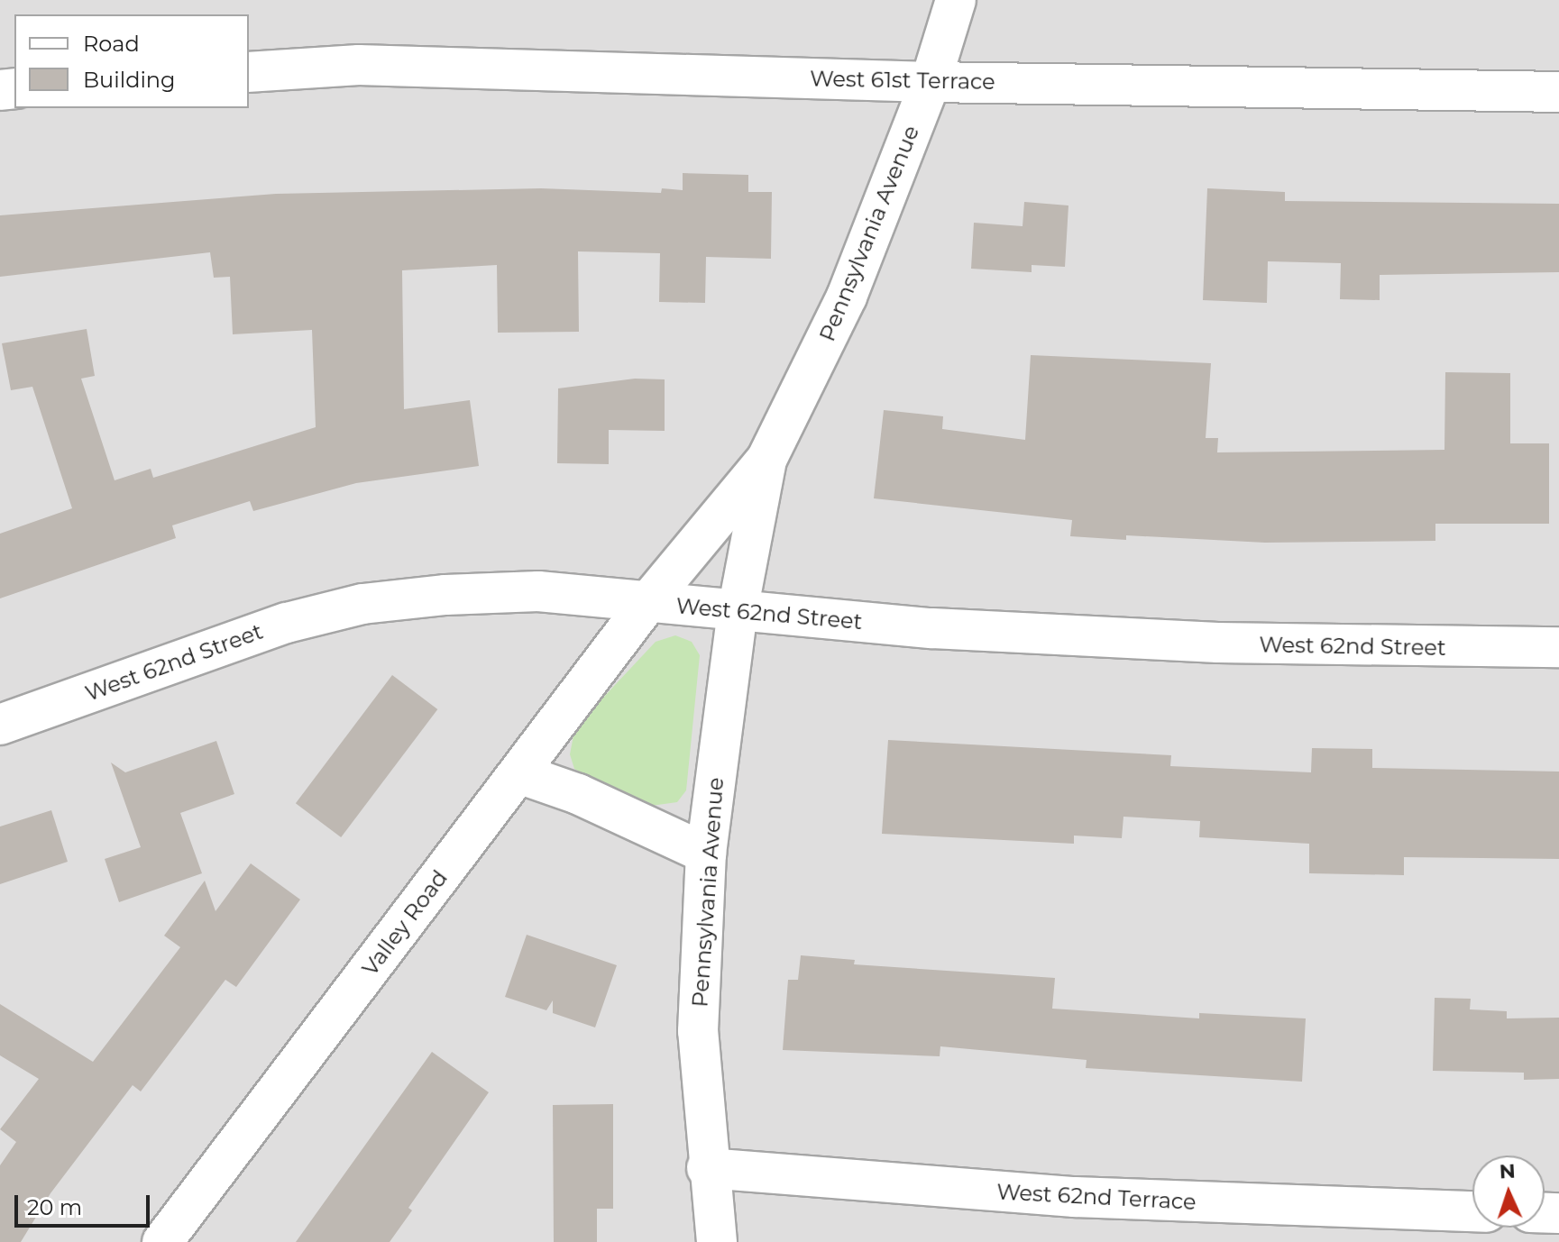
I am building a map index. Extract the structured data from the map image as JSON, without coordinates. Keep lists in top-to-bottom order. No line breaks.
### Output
{"streets":{"street":["West 61st Terrace","Pennsylvania Avenue","West 62nd Street","Valley Road","West 62nd Terrace"]},"crossings":[["West 61st Terrace","Pennsylvania Avenue"],["Pennsylvania Avenue","West 62nd Street"],["Pennsylvania Avenue","Valley Road"],["Pennsylvania Avenue","West 62nd Terrace"],["West 62nd Street","Valley Road"]],"legend":["Road","Building"],"scale_bar":"20 m","north":"top"}
